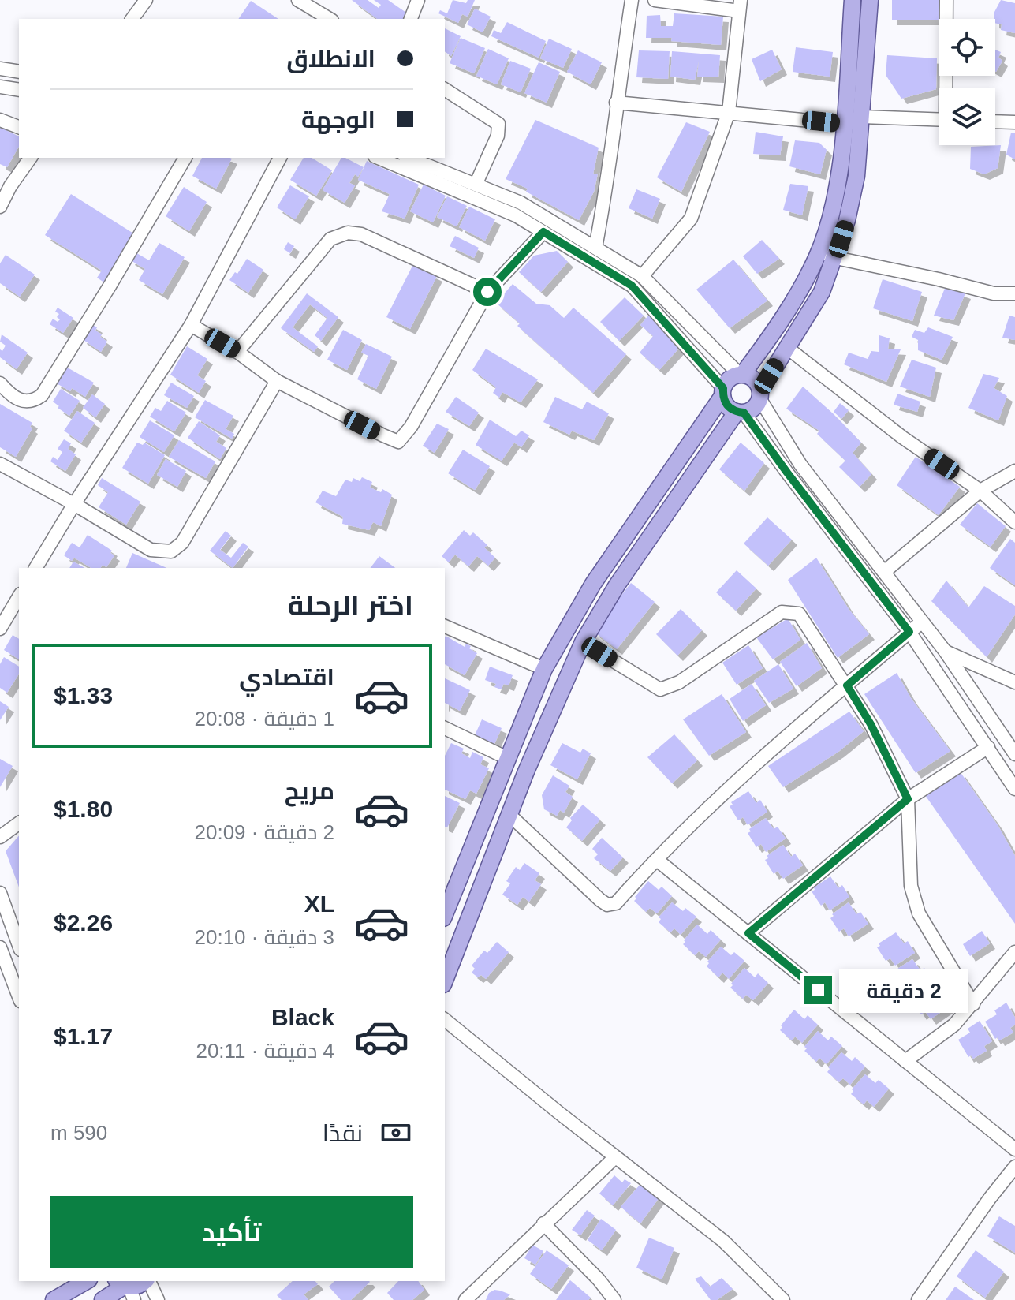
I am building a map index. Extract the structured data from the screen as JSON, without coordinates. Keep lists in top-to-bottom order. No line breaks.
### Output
{"page":{"banner":["الانطلاق","الوجهة"],"heading":"اختر الرحلة","list":[{"name":"اقتصادي","note":"1 دقيقة · 20:08","value":"$1.33"},{"name":"مريح","note":"2 دقيقة · 20:09","value":"$1.80"},{"name":"XL","note":"3 دقيقة · 20:10","value":"$2.26"},{"name":"Black","note":"4 دقيقة · 20:11","value":"$1.17"}],"bubble":"2 دقيقة","pay":["نقدًا","590 m"],"buttons":"تأكيد"}}
